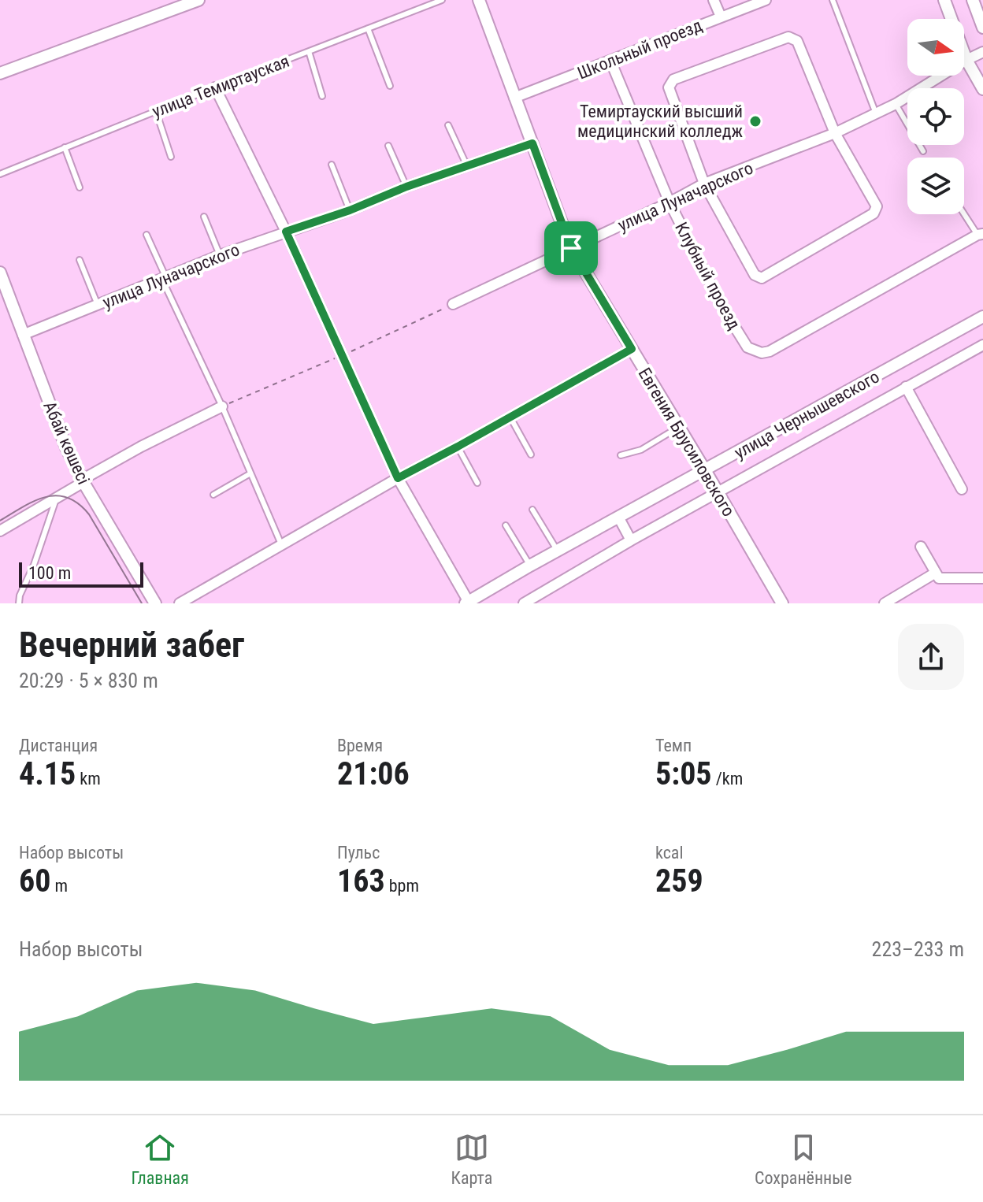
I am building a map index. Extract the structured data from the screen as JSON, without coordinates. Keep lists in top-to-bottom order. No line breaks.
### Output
{"streets":{"street":["Школьный проезд","улица Луначарского","Клубный проезд","улица Чернышевского","Евгения Брусиловского","Абай көшесі"],"lane":["улица Темиртауская"]},"crossings":[["Школьный проезд","Клубный проезд"],["Школьный проезд","Евгения Брусиловского"],["улица Луначарского","Клубный проезд"],["улица Луначарского","Евгения Брусиловского"],["улица Луначарского","Абай көшесі"],["улица Чернышевского","Евгения Брусиловского"]],"places":["Темиртауский высший медицинский колледж"],"scale_bar":"100 m","north":"right","page":{"scale":"100 m","heading":["Вечерний забег","20:29 · 5 × 830 m"],"stats":[["Дистанция","4.15 km"],["Время","21:06"],["Темп","5:05 /km"],["Набор высоты","60 m"],["Пульс","163 bpm"],["kcal","259"]],"chart":["Набор высоты","223–233 m"],"tabs":["Главная","Карта","Сохранённые"]}}
